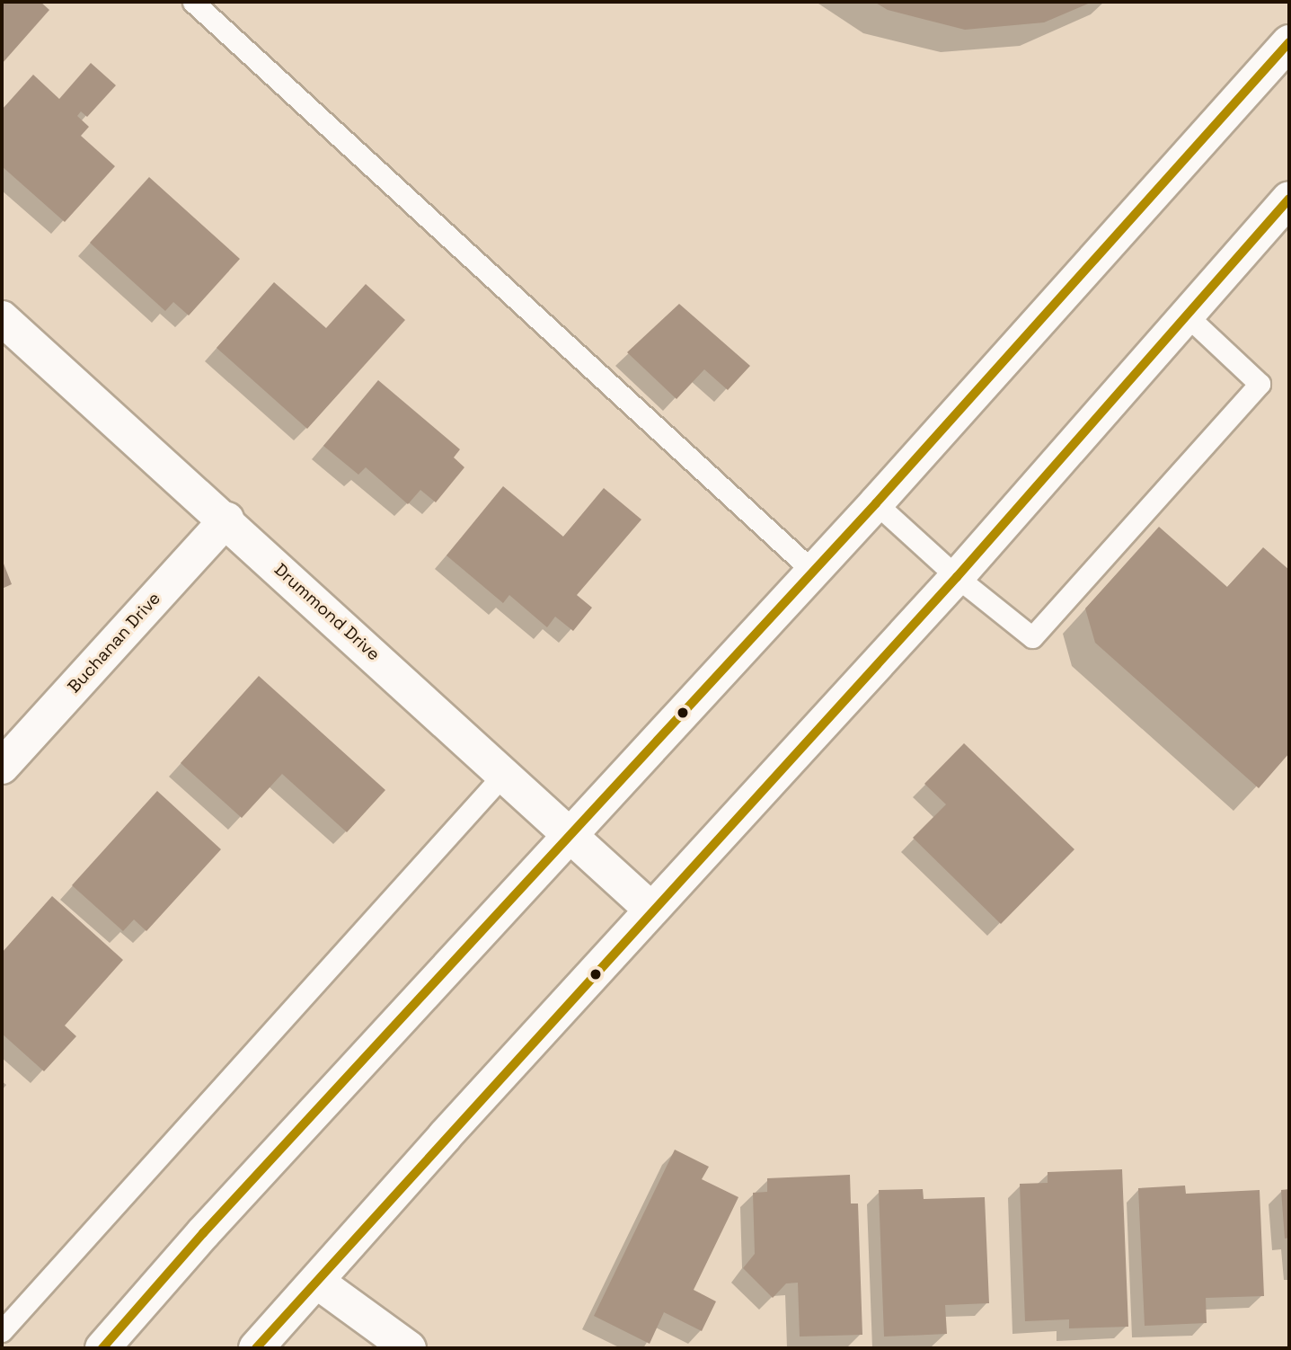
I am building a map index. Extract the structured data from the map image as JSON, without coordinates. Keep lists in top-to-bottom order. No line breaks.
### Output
{"streets":{"main road":["Drummond Drive","Buchanan Drive"]},"crossings":[["Drummond Drive","Buchanan Drive"]]}
